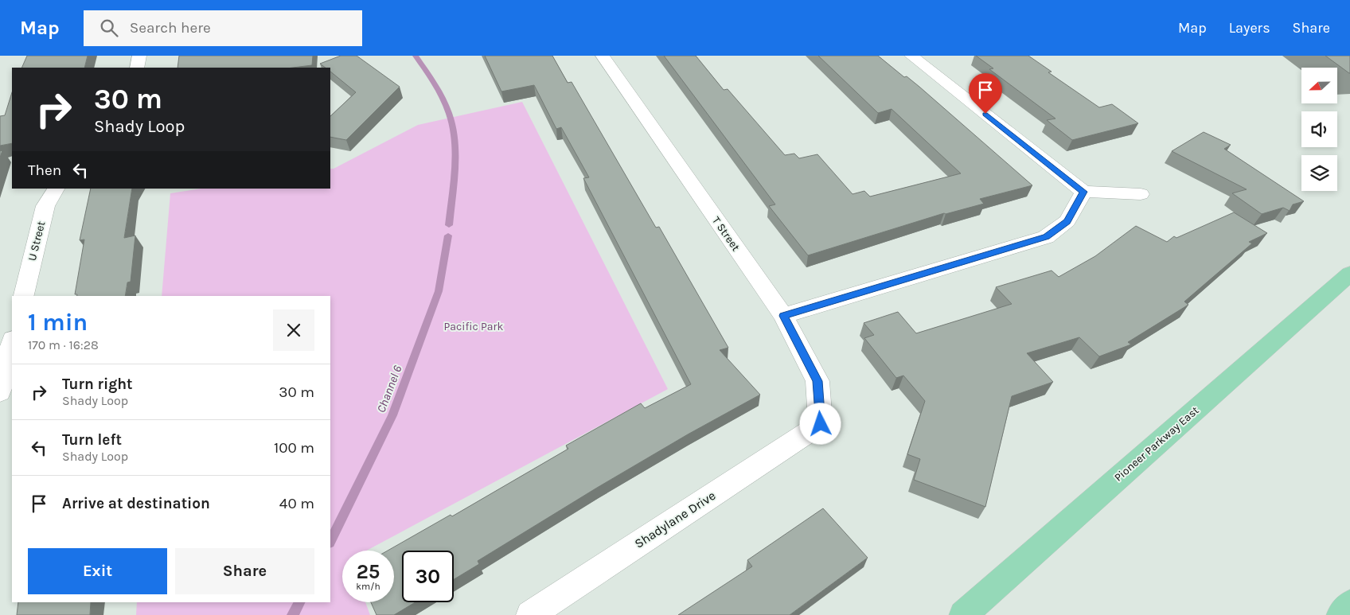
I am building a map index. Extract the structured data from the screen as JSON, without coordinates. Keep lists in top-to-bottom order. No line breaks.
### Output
{"streets":{"main road":["Pioneer Parkway East"],"street":["T Street","U Street","Shadylane Drive"]},"crossings":[["T Street","Shadylane Drive"]],"water":["Channel 6"],"parks":["Pacific Park"],"north":"left","page":{"header":"Map","search":"Search here","nav":["Map","Layers","Share"],"turn":["30 m","Shady Loop"],"then":"Then","heading":["1 min","170 m · 16:28"],"list":[{"name":"Turn right","note":"Shady Loop","value":"30 m"},{"name":"Turn left","note":"Shady Loop","value":"100 m"},{"name":"Arrive at destination","value":"40 m"}],"buttons":["Exit","Share"],"speed":"25 km/h","limit":"30"}}
